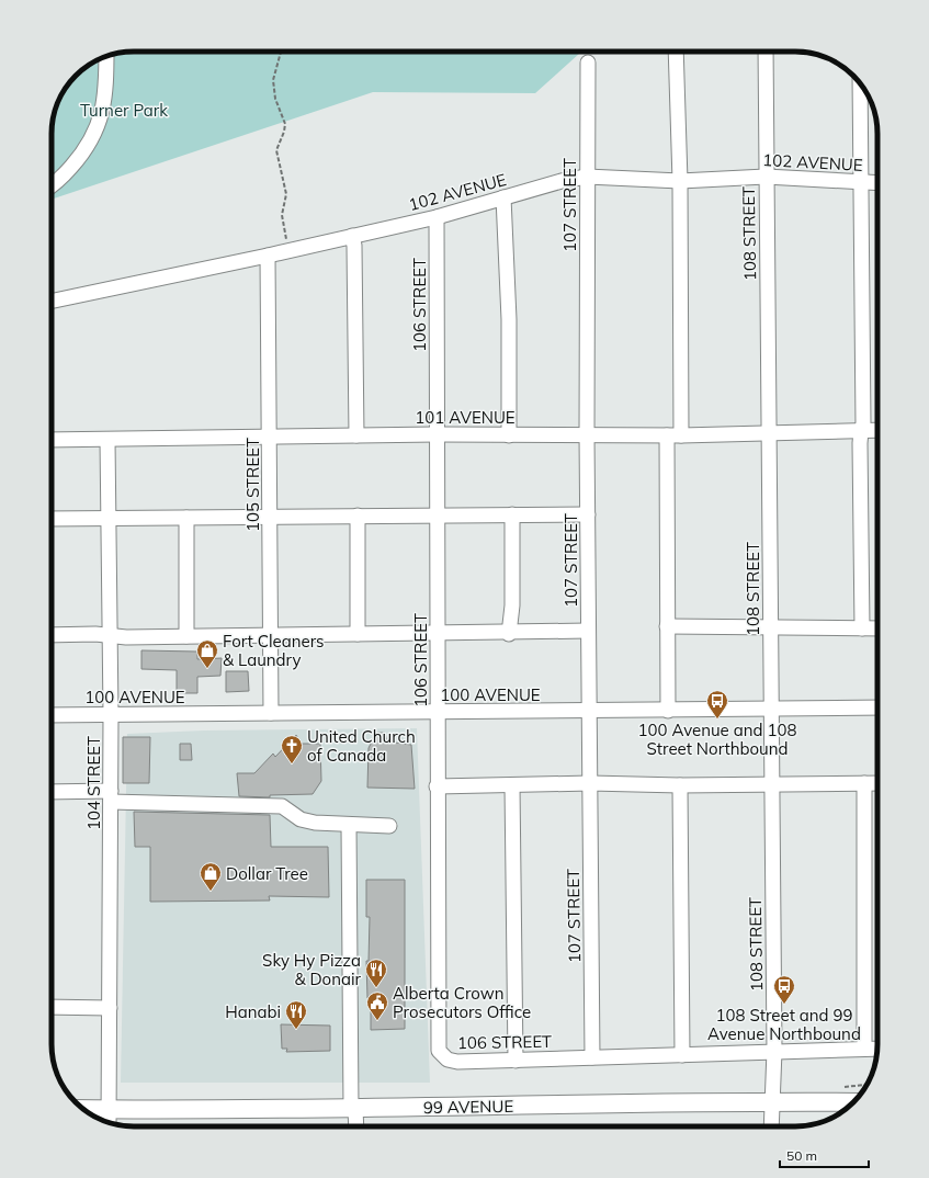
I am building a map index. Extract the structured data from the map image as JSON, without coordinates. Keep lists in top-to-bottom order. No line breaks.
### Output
{"streets":{"main road":["99 AVENUE"],"street":["102 AVENUE","107 STREET","108 STREET","106 STREET","101 AVENUE","105 STREET","100 AVENUE","104 STREET"]},"crossings":[["102 AVENUE","107 STREET"],["102 AVENUE","108 STREET"],["102 AVENUE","106 STREET"],["102 AVENUE","105 STREET"],["107 STREET","106 STREET"],["107 STREET","101 AVENUE"],["107 STREET","100 AVENUE"],["108 STREET","106 STREET"],["108 STREET","101 AVENUE"],["108 STREET","100 AVENUE"],["108 STREET","99 AVENUE"],["106 STREET","101 AVENUE"],["106 STREET","100 AVENUE"],["101 AVENUE","105 STREET"],["101 AVENUE","104 STREET"],["105 STREET","100 AVENUE"],["100 AVENUE","104 STREET"],["104 STREET","99 AVENUE"]],"parks":["Turner Park"],"places":{"shop":["Fort Cleaners & Laundry","Dollar Tree"],"bus stop":["100 Avenue and 108 Street Northbound","108 Street and 99 Avenue Northbound"],"church":["United Church of Canada"],"restaurant":["Sky Hy Pizza & Donair","Hanabi"],"public building":["Alberta Crown Prosecutors Office"]},"scale_bar":"50 m"}
